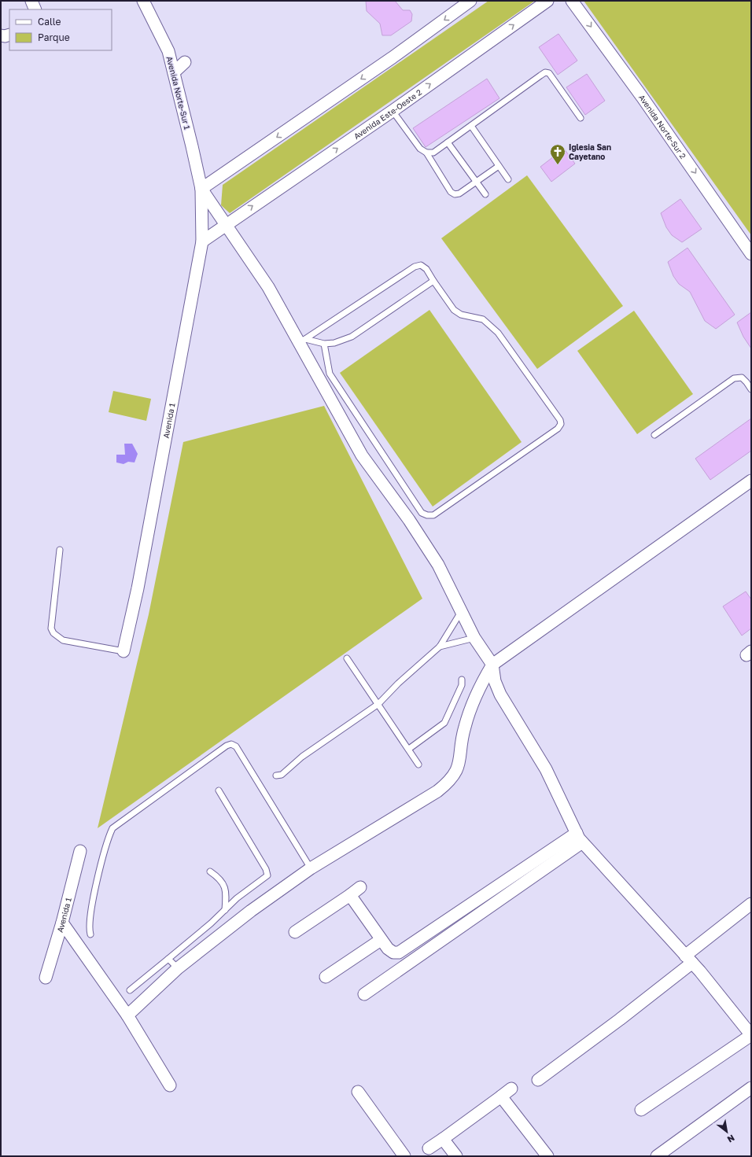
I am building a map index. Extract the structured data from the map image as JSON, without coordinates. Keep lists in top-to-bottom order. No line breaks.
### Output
{"streets":{"street":["Avenida Norte-Sur 1","Avenida Este-Oeste 2","Avenida Norte-Sur 2","Avenida 1"]},"crossings":[["Avenida Norte-Sur 1","Avenida 1"],["Avenida Este-Oeste 2","Avenida 1"]],"one_way":["Avenida Norte-Sur 2"],"places":{"church":["Iglesia San Cayetano"]},"legend":["Calle","Parque"],"north":"bottom right"}
